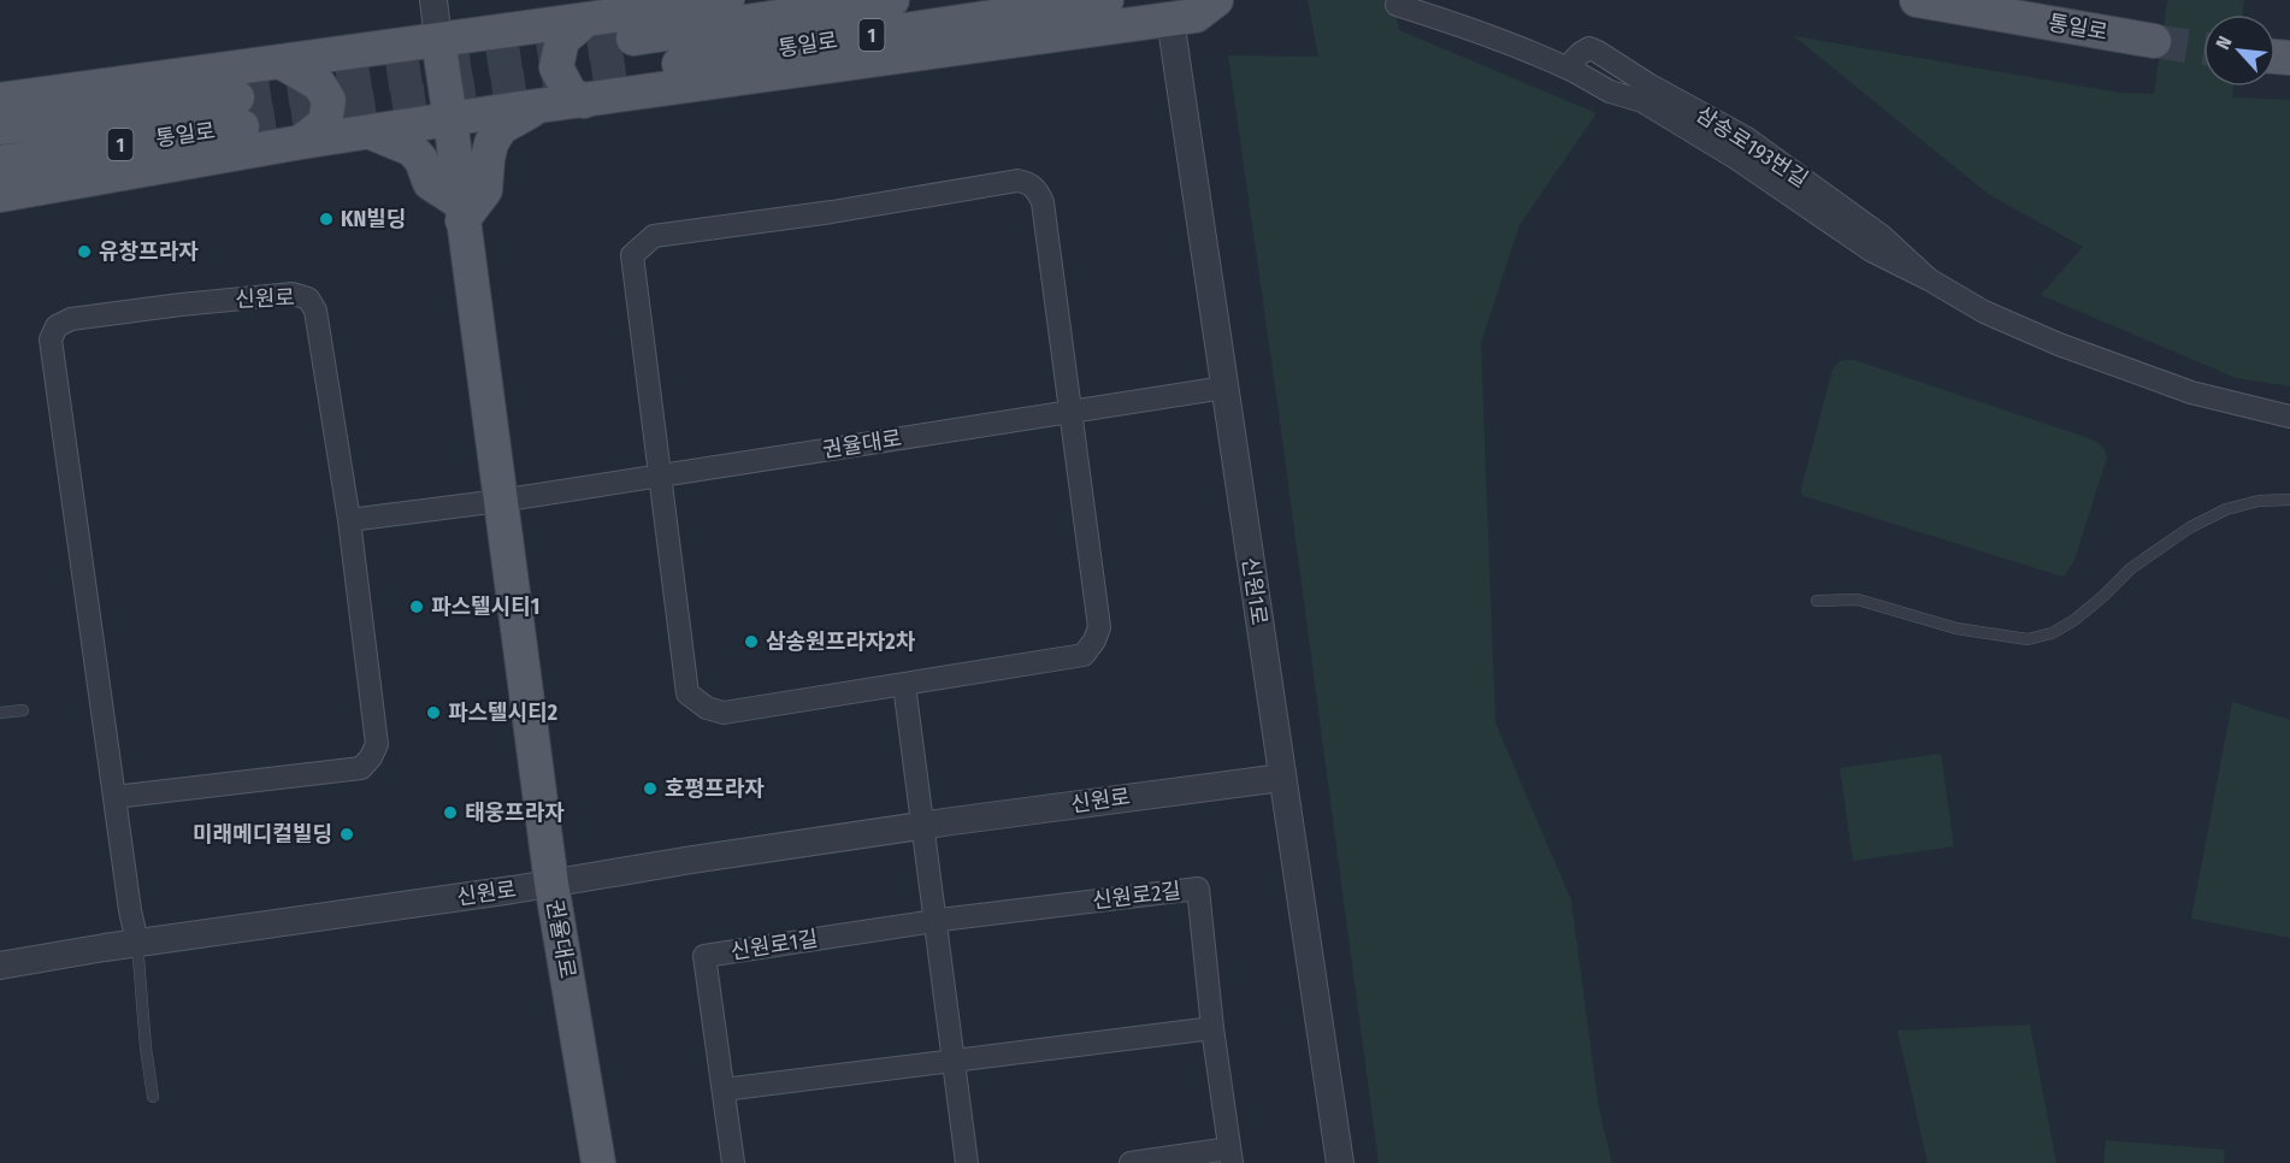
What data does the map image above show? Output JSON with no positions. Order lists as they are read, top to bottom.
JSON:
{
  "streets": {
    "main road": ["통일로", "1", "권율대로"],
    "street": [
      "삼송로193번길",
      "신원로",
      "신원1로",
      "신원로2길",
      "신원로1길"
    ]
  },
  "crossings": [
    ["신원로", "권율대로"],
    ["신원로", "신원1로"],
    ["권율대로", "신원1로"],
    ["신원로2길", "신원로1길"]
  ],
  "places": [
    "KN빌딩",
    "유창프라자",
    "파스텔시티1",
    "삼송원프라자2차",
    "파스텔시티2",
    "호평프라자",
    "태웅프라자",
    "미래메디컬빌딩"
  ],
  "north": "top left"
}
